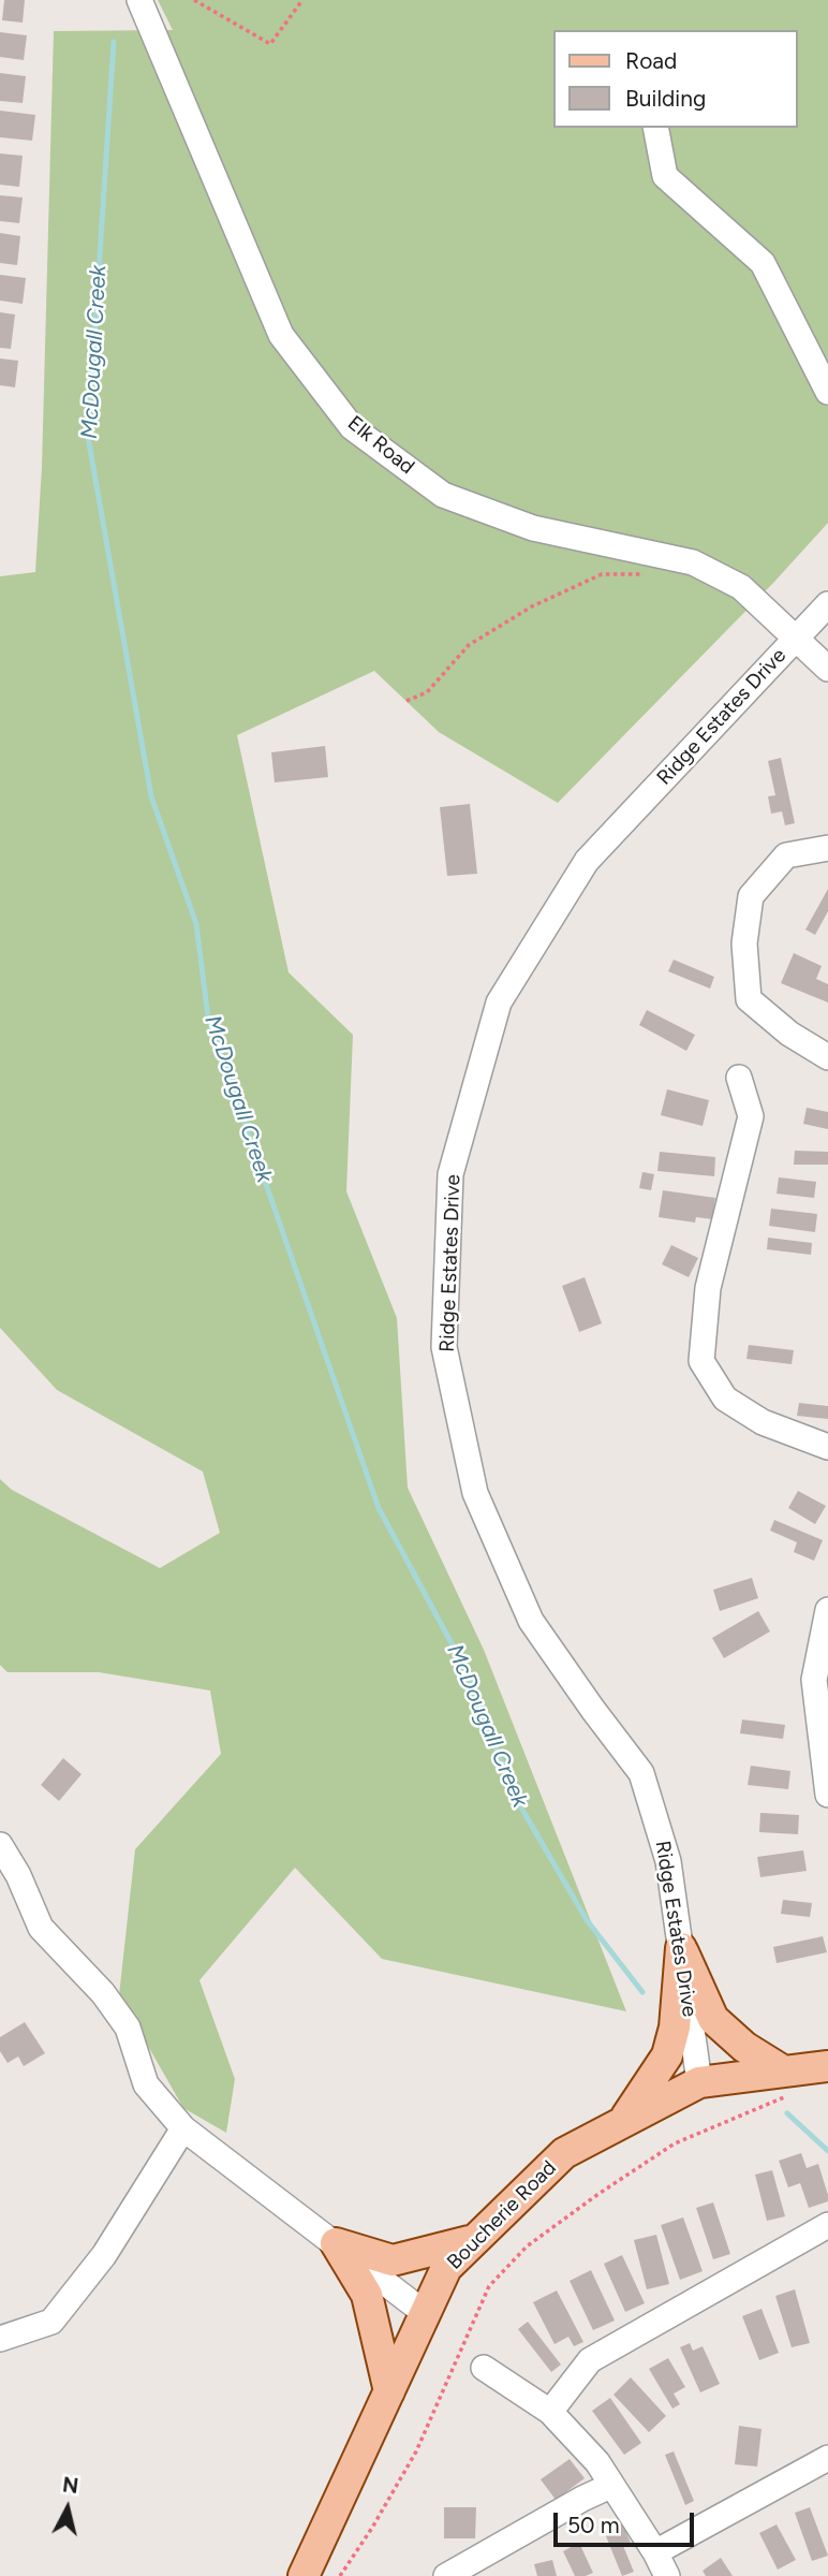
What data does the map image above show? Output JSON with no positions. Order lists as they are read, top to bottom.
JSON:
{
  "streets": {
    "main road": ["Boucherie Road"],
    "street": ["Elk Road", "Ridge Estates Drive"]
  },
  "crossings": [
    ["Elk Road", "Ridge Estates Drive"],
    ["Ridge Estates Drive", "Boucherie Road"]
  ],
  "water": ["McDougall Creek"],
  "legend": ["Road", "Building"],
  "scale_bar": "50 m",
  "north": "top"
}
